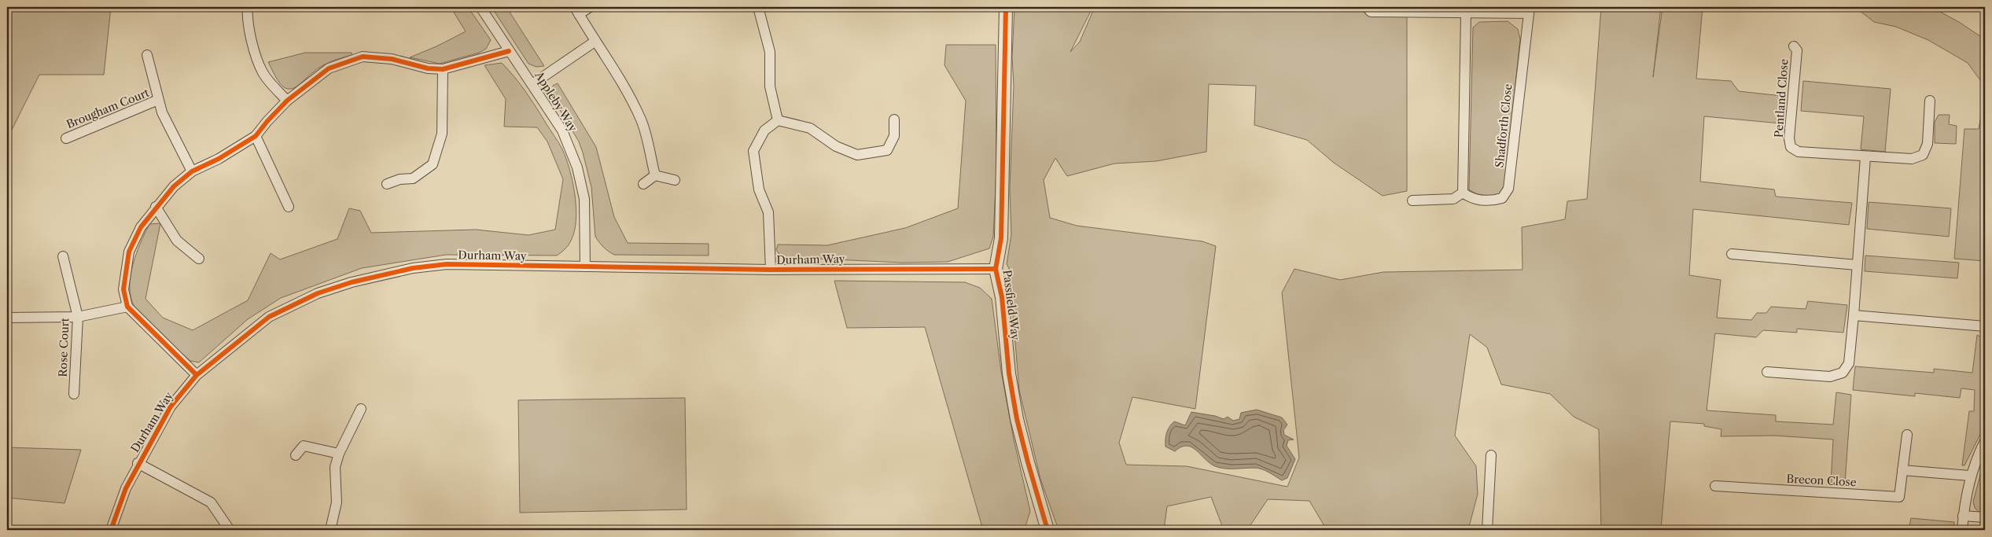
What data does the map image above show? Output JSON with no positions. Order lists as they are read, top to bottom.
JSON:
{
  "streets": {
    "street": [
      "Pentland Close",
      "Appleby Way",
      "Brougham Court",
      "Shadforth Close",
      "Durham Way",
      "Passfield Way",
      "Rose Court",
      "Brecon Close"
    ]
  },
  "crossings": [
    ["Appleby Way", "Durham Way"],
    ["Durham Way", "Passfield Way"]
  ]
}
